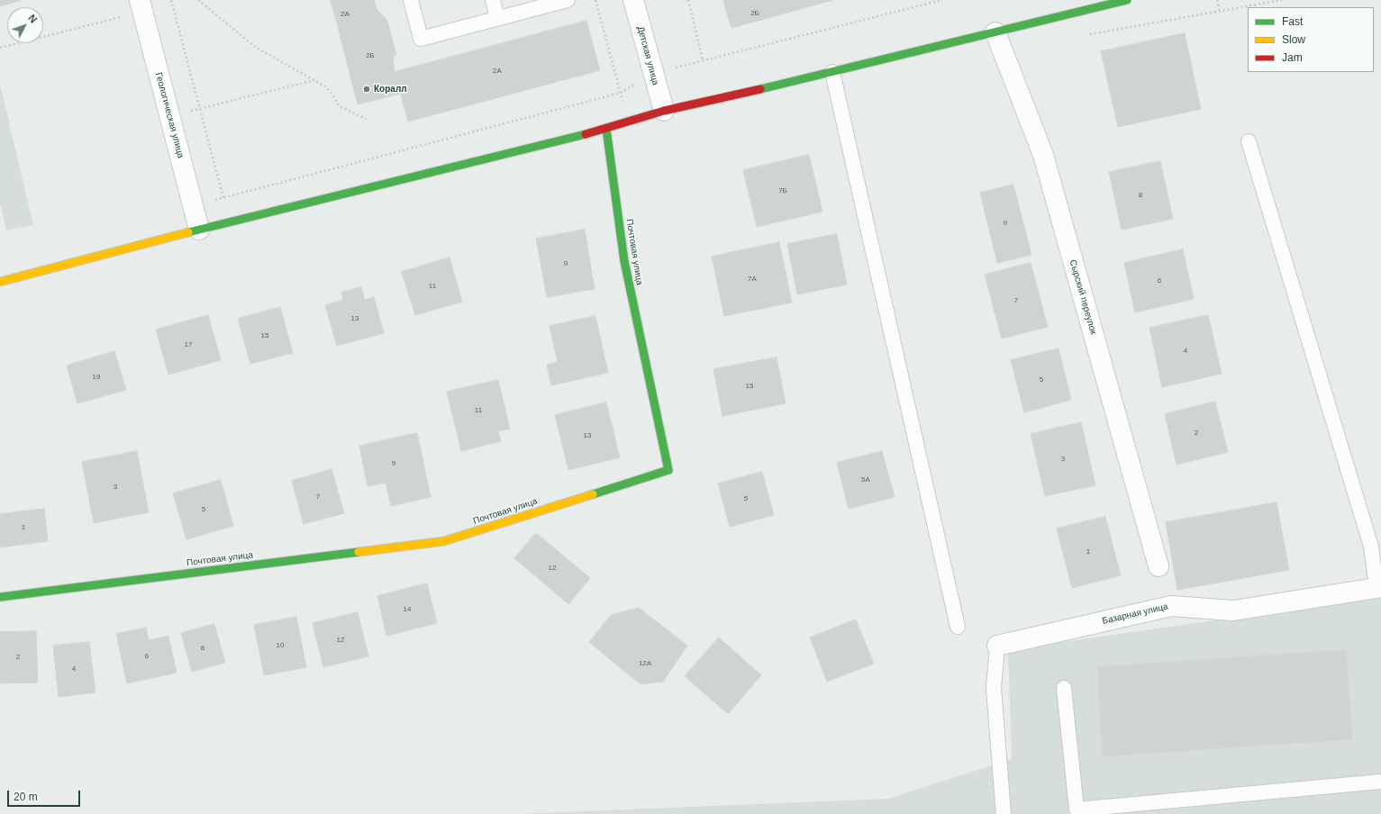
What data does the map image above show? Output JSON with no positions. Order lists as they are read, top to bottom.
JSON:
{
  "streets": {
    "street": [
      "Детская улица",
      "Геологическая улица",
      "Почтовая улица",
      "Сырский переулок",
      "Базарная улица"
    ]
  },
  "places": ["Коралл"],
  "house_numbers": [
    "2Б",
    "2А",
    "2Б",
    "2А",
    "7Б",
    "8",
    "9",
    "9",
    "7А",
    "6",
    "11",
    "7",
    "13",
    "15",
    "17",
    "4",
    "19",
    "5",
    "15",
    "11",
    "2",
    "13",
    "3",
    "9",
    "5А",
    "3",
    "7",
    "5",
    "5",
    "1",
    "1",
    "12",
    "14",
    "12",
    "10",
    "8",
    "6",
    "2",
    "12А",
    "4"
  ],
  "legend": ["Fast", "Slow", "Jam"],
  "scale_bar": "20 m",
  "north": "top right"
}
